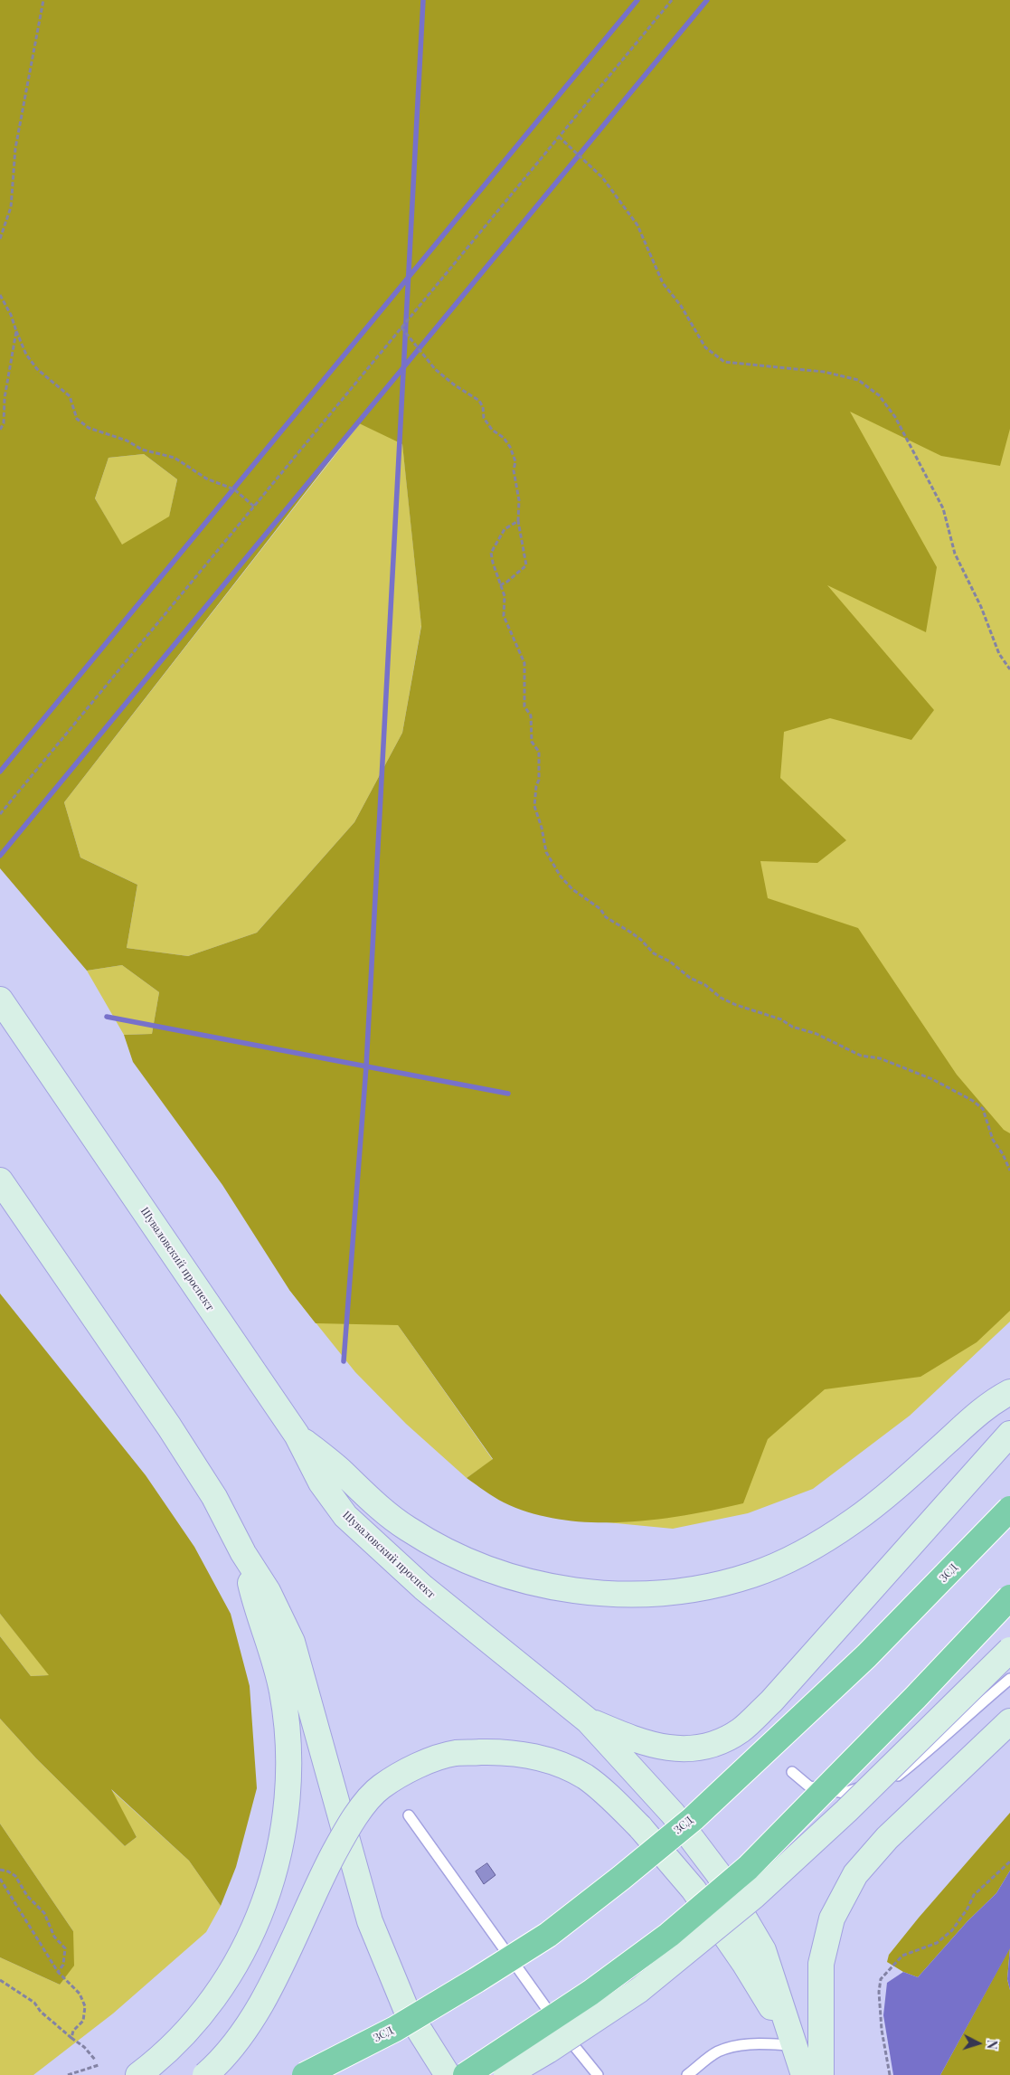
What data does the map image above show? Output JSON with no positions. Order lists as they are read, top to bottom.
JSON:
{
  "streets": {
    "highway": ["ЗСД"],
    "main road": ["Шуваловский проспект"]
  },
  "north": "right"
}
